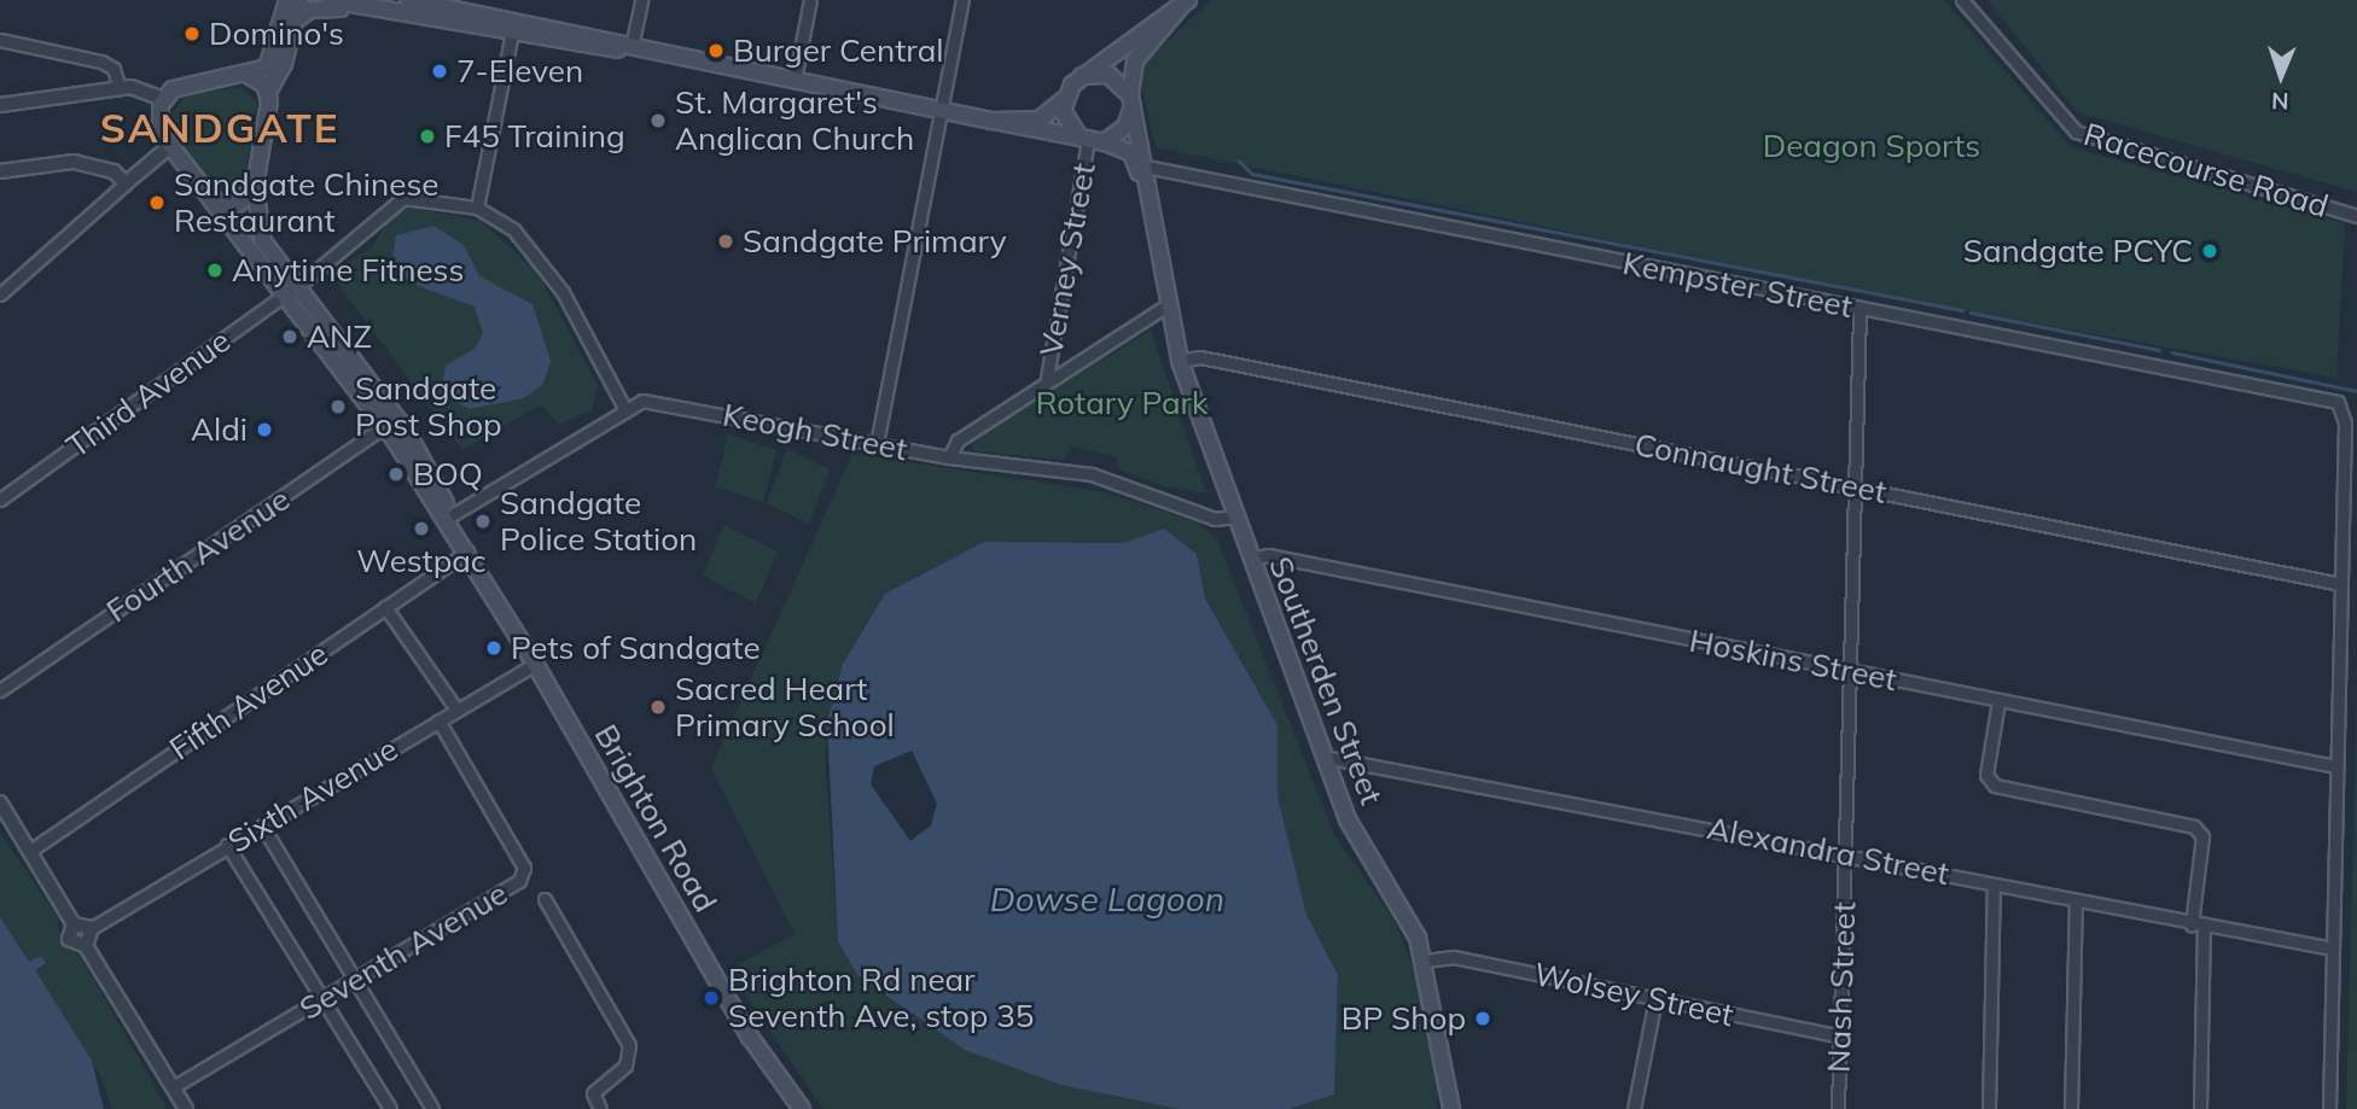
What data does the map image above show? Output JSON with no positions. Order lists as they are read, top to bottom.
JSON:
{
  "streets": {
    "main road": ["Southerden Street", "Brighton Road"],
    "street": [
      "Racecourse Road",
      "Verney Street",
      "Kempster Street",
      "Third Avenue",
      "Keogh Street",
      "Connaught Street",
      "Fourth Avenue",
      "Hoskins Street",
      "Fifth Avenue",
      "Sixth Avenue",
      "Alexandra Street",
      "Seventh Avenue",
      "Nash Street",
      "Wolsey Street"
    ]
  },
  "crossings": [
    ["Verney Street", "Keogh Street"],
    ["Verney Street", "Southerden Street"],
    ["Kempster Street", "Connaught Street"],
    ["Kempster Street", "Southerden Street"],
    ["Kempster Street", "Nash Street"],
    ["Third Avenue", "Brighton Road"],
    ["Keogh Street", "Southerden Street"],
    ["Keogh Street", "Brighton Road"],
    ["Connaught Street", "Southerden Street"],
    ["Connaught Street", "Nash Street"],
    ["Fourth Avenue", "Brighton Road"],
    ["Hoskins Street", "Southerden Street"],
    ["Hoskins Street", "Nash Street"],
    ["Southerden Street", "Alexandra Street"],
    ["Southerden Street", "Wolsey Street"],
    ["Fifth Avenue", "Brighton Road"],
    ["Sixth Avenue", "Brighton Road"],
    ["Sixth Avenue", "Seventh Avenue"],
    ["Alexandra Street", "Nash Street"],
    ["Nash Street", "Wolsey Street"]
  ],
  "districts": ["SANDGATE"],
  "water": ["Dowse Lagoon"],
  "parks": ["Deagon Sports", "Rotary Park"],
  "places": [
    "Domino's",
    "Burger Central",
    "7-Eleven",
    "St. Margaret's Anglican Church",
    "F45 Training",
    "Sandgate Chinese Restaurant",
    "Sandgate Primary",
    "Sandgate PCYC",
    "Anytime Fitness",
    "ANZ",
    "Sandgate Post Shop",
    "Aldi",
    "BOQ",
    "Sandgate Police Station",
    "Westpac",
    "Pets of Sandgate",
    "Sacred Heart Primary School",
    "Brighton Rd near Seventh Ave, stop 35",
    "BP Shop"
  ],
  "north": "bottom"
}
